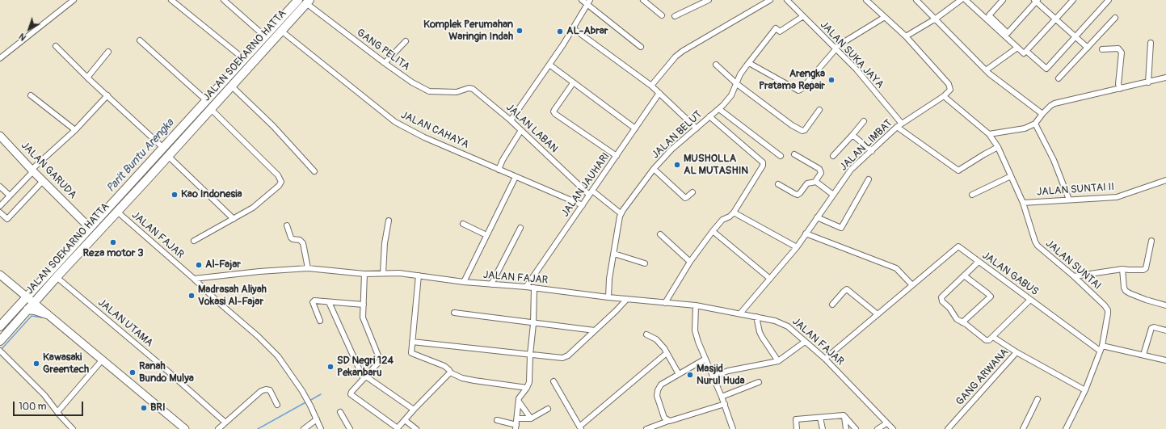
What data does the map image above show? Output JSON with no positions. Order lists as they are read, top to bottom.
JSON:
{
  "streets": {
    "main road": ["JALAN SOEKARNO HATTA", "JALAN GARUDA"],
    "street": [
      "GANG PELITA",
      "JALAN SUKA JAYA",
      "JALAN LABAN",
      "JALAN CAHAYA",
      "JALAN BELUT",
      "JALAN LIMBAT",
      "JALAN JAUHARI",
      "JALAN SUNTAI II",
      "JALAN FAJAR",
      "JALAN SUNTAI",
      "JALAN GABUS",
      "JALAN UTAMA",
      "GANG ARWANA"
    ]
  },
  "crossings": [
    ["GANG PELITA", "JALAN SOEKARNO HATTA"],
    ["GANG PELITA", "JALAN LABAN"],
    ["JALAN SUKA JAYA", "JALAN BELUT"],
    ["JALAN SUKA JAYA", "JALAN LIMBAT"],
    ["JALAN SOEKARNO HATTA", "JALAN CAHAYA"],
    ["JALAN SOEKARNO HATTA", "JALAN GARUDA"],
    ["JALAN SOEKARNO HATTA", "JALAN FAJAR"],
    ["JALAN SOEKARNO HATTA", "JALAN UTAMA"],
    ["JALAN LABAN", "JALAN BELUT"],
    ["JALAN LABAN", "JALAN JAUHARI"],
    ["JALAN CAHAYA", "JALAN JAUHARI"],
    ["JALAN BELUT", "JALAN FAJAR"],
    ["JALAN LIMBAT", "JALAN FAJAR"],
    ["JALAN LIMBAT", "JALAN SUNTAI"],
    ["JALAN JAUHARI", "JALAN FAJAR"],
    ["JALAN SUNTAI II", "JALAN SUNTAI"],
    ["JALAN FAJAR", "JALAN GABUS"],
    ["JALAN SUNTAI", "JALAN GABUS"],
    ["JALAN SUNTAI", "GANG ARWANA"]
  ],
  "water": ["Parit Buntu Arengka"],
  "places": [
    "Komplek Perumahan Waringin Indah",
    "AL-Abrar",
    "Arengka Pratama Repair",
    "MUSHOLLA AL MUTASHIN",
    "Kao Indonesia",
    "Reza motor 3",
    "Al-Fajar",
    "Madrasah Aliyah Vokasi Al-Fajar",
    "Kawasaki Greentech",
    "SD Negri 124 Pekanbaru",
    "Ranah Bundo Mulya",
    "Masjid Nurul Huda",
    "BRI"
  ],
  "scale_bar": "100 m",
  "north": "bottom left"
}
